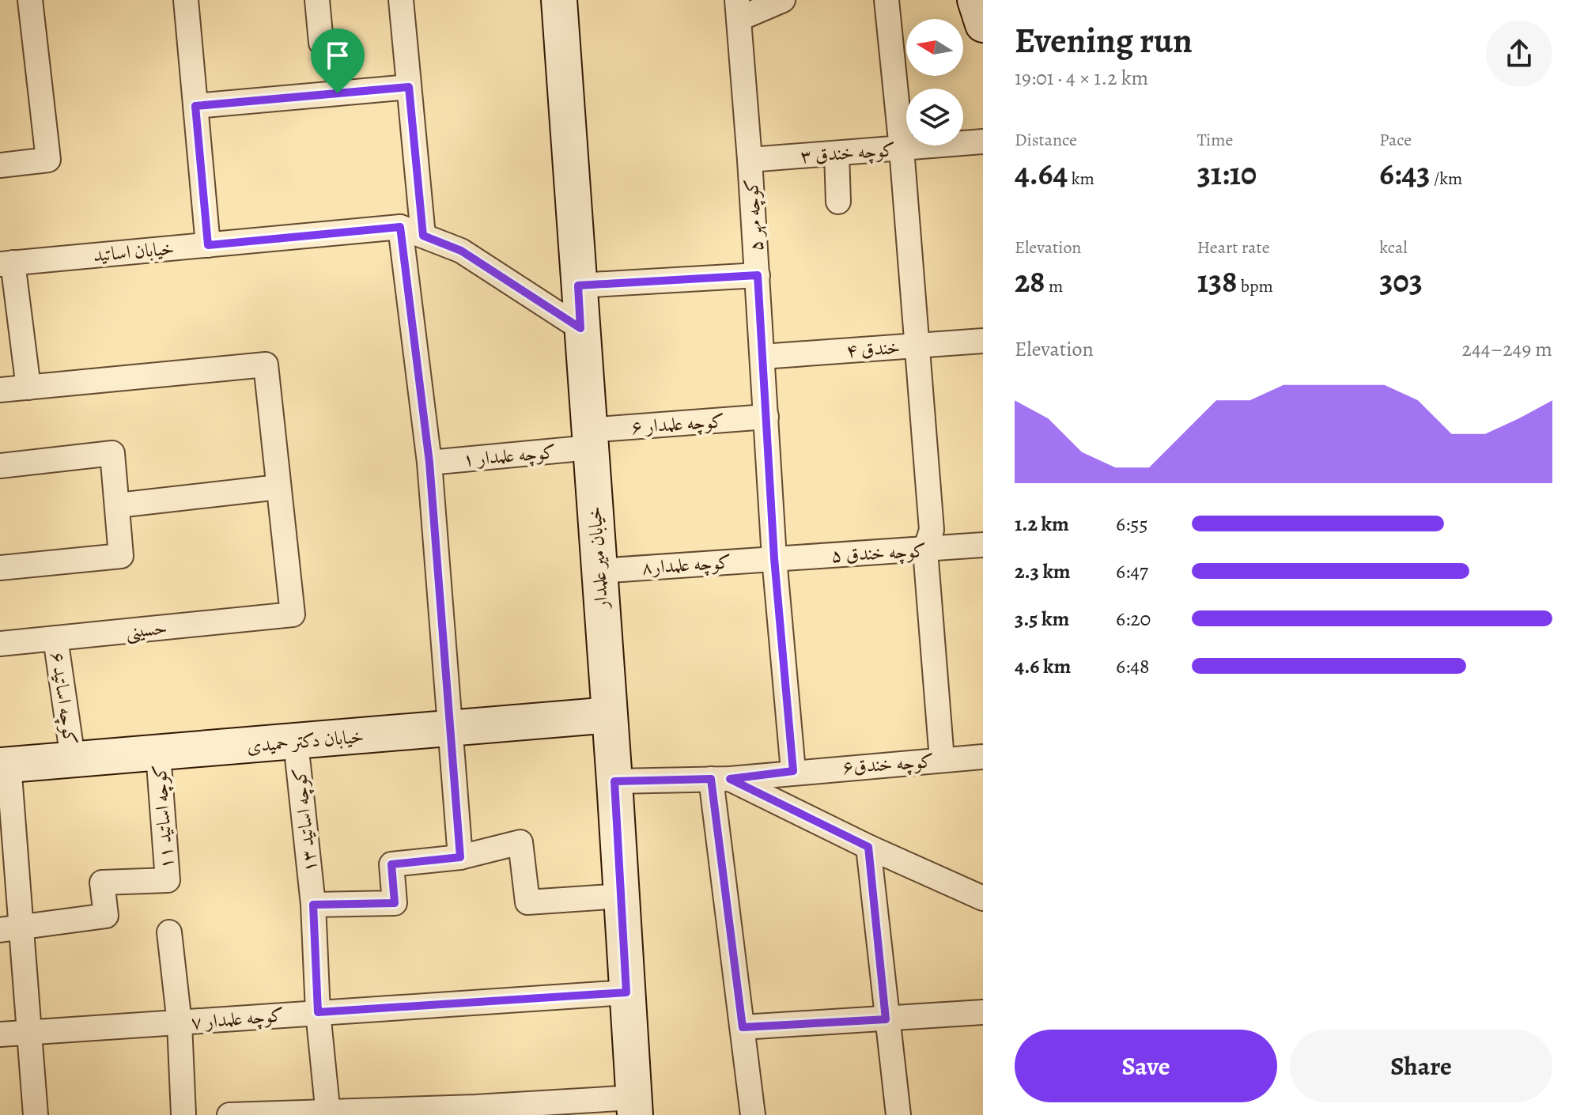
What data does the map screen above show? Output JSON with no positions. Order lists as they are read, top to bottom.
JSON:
{
  "streets": {
    "street": [
      "کوچه خندق ۳",
      "کوچه مهر ۵",
      "خیابان اساتید",
      "خندق ۴",
      "کوچه علمدار ۶",
      "کوچه علمدار ۱",
      "کوچه خندق ۵",
      "خیابان میر علمدار",
      "کوچه علمدار۸",
      "حسینی",
      "کوچه اساتید ۶",
      "خیابان دکتر حمیدی",
      "کوچه خندق۶",
      "کوچه اساتید ۱۱",
      "کوچه اساتید ۱۳",
      "کوچه علمدار ۷"
    ]
  },
  "crossings": [
    ["کوچه خندق ۳", "کوچه مهر ۵"],
    ["کوچه مهر ۵", "خندق ۴"],
    ["کوچه مهر ۵", "کوچه علمدار ۶"],
    ["کوچه مهر ۵", "کوچه خندق ۵"],
    ["کوچه مهر ۵", "کوچه علمدار۸"],
    ["کوچه مهر ۵", "کوچه خندق۶"],
    ["خیابان اساتید", "خیابان میر علمدار"],
    ["کوچه علمدار ۶", "کوچه علمدار ۱"],
    ["کوچه علمدار ۶", "خیابان میر علمدار"],
    ["کوچه علمدار ۱", "خیابان میر علمدار"],
    ["کوچه خندق ۵", "کوچه علمدار۸"],
    ["خیابان میر علمدار", "کوچه علمدار۸"],
    ["خیابان میر علمدار", "خیابان دکتر حمیدی"],
    ["خیابان میر علمدار", "کوچه خندق۶"],
    ["خیابان میر علمدار", "کوچه علمدار ۷"],
    ["حسینی", "کوچه اساتید ۶"],
    ["کوچه اساتید ۶", "خیابان دکتر حمیدی"],
    ["خیابان دکتر حمیدی", "کوچه اساتید ۱۱"],
    ["خیابان دکتر حمیدی", "کوچه اساتید ۱۳"],
    ["کوچه اساتید ۱۳", "کوچه علمدار ۷"]
  ],
  "north": "left",
  "page": {
    "heading": ["Evening run", "19:01 · 4 × 1.2 km"],
    "stats": [
      ["Distance", "4.64 km"],
      ["Time", "31:10"],
      ["Pace", "6:43 /km"],
      ["Elevation", "28 m"],
      ["Heart rate", "138 bpm"],
      ["kcal", "303"]
    ],
    "chart": ["Elevation", "244–249 m"],
    "list": [
      {
        "name": "1.2 km",
        "note": "6:55"
      },
      {
        "name": "2.3 km",
        "note": "6:47"
      },
      {
        "name": "3.5 km",
        "note": "6:20"
      },
      {
        "name": "4.6 km",
        "note": "6:48"
      }
    ],
    "buttons": ["Save", "Share"]
  }
}
